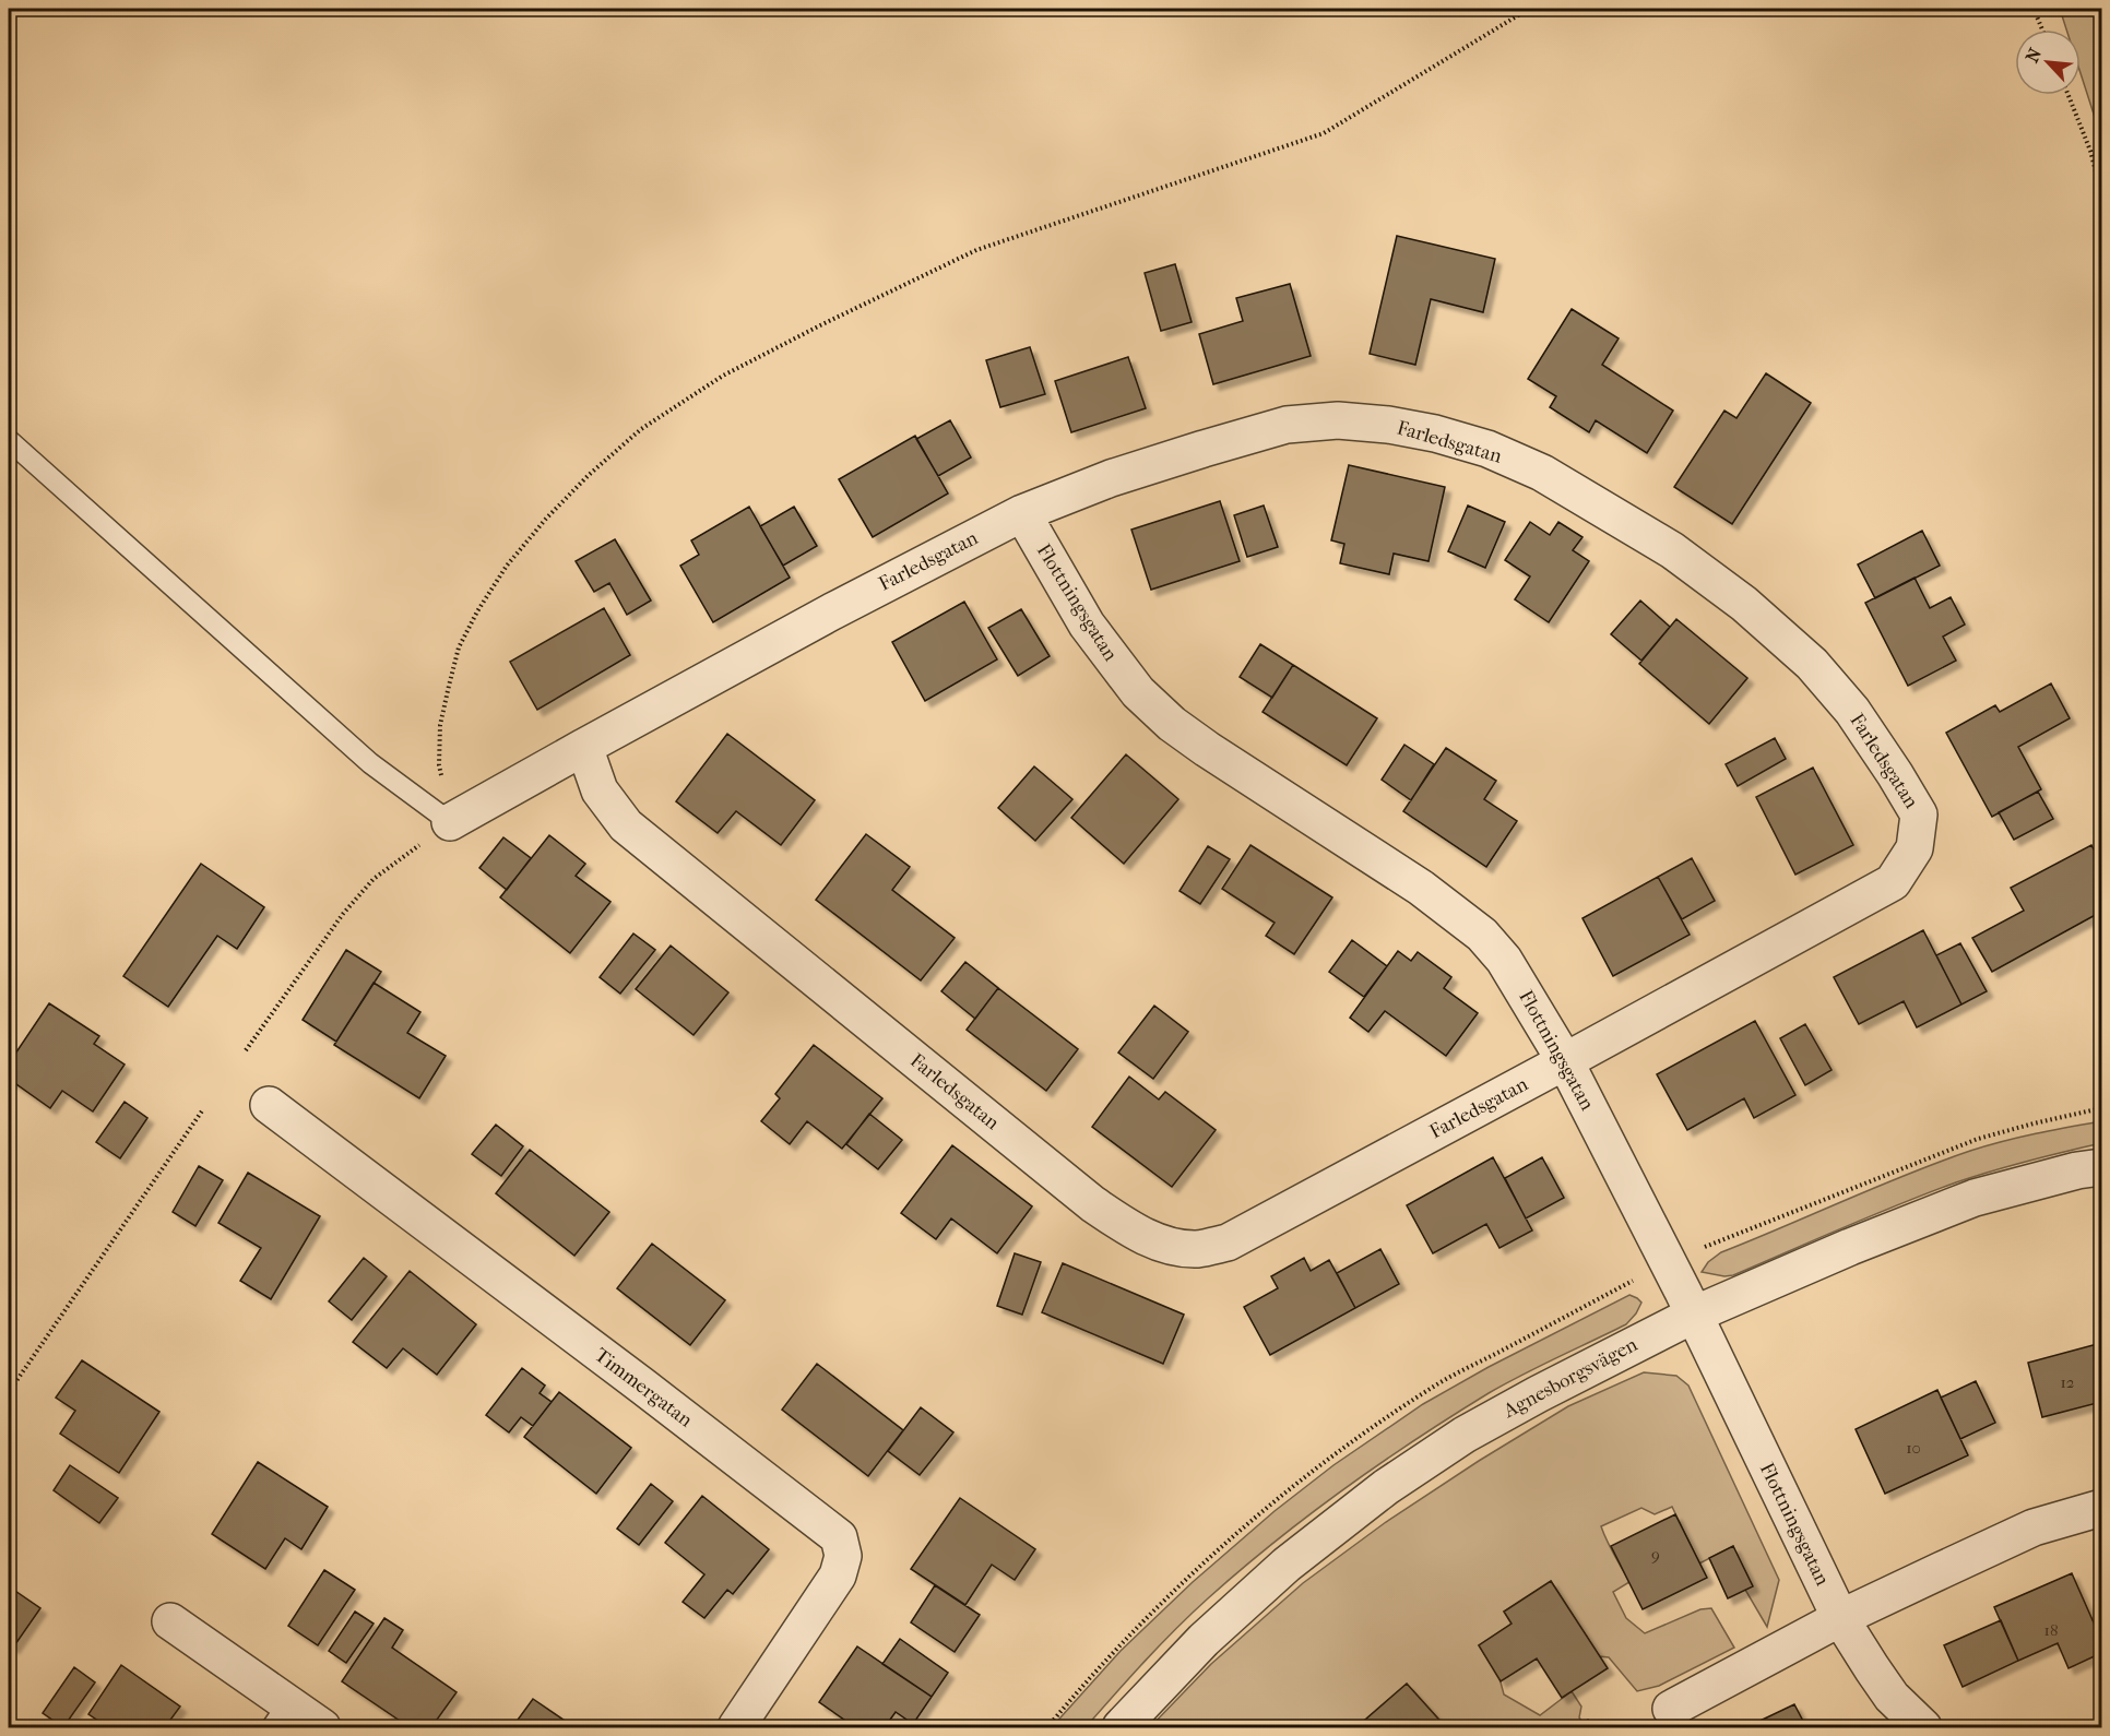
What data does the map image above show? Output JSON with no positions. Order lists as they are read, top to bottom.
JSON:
{
  "streets": {
    "street": [
      "Farledsgatan",
      "Flottningsgatan",
      "Agnesborgsvägen",
      "Timmergatan"
    ]
  },
  "crossings": [
    ["Farledsgatan", "Flottningsgatan"],
    ["Flottningsgatan", "Agnesborgsvägen"]
  ],
  "house_numbers": [
    "12",
    "10",
    "9",
    "18"
  ],
  "north": "top left"
}
